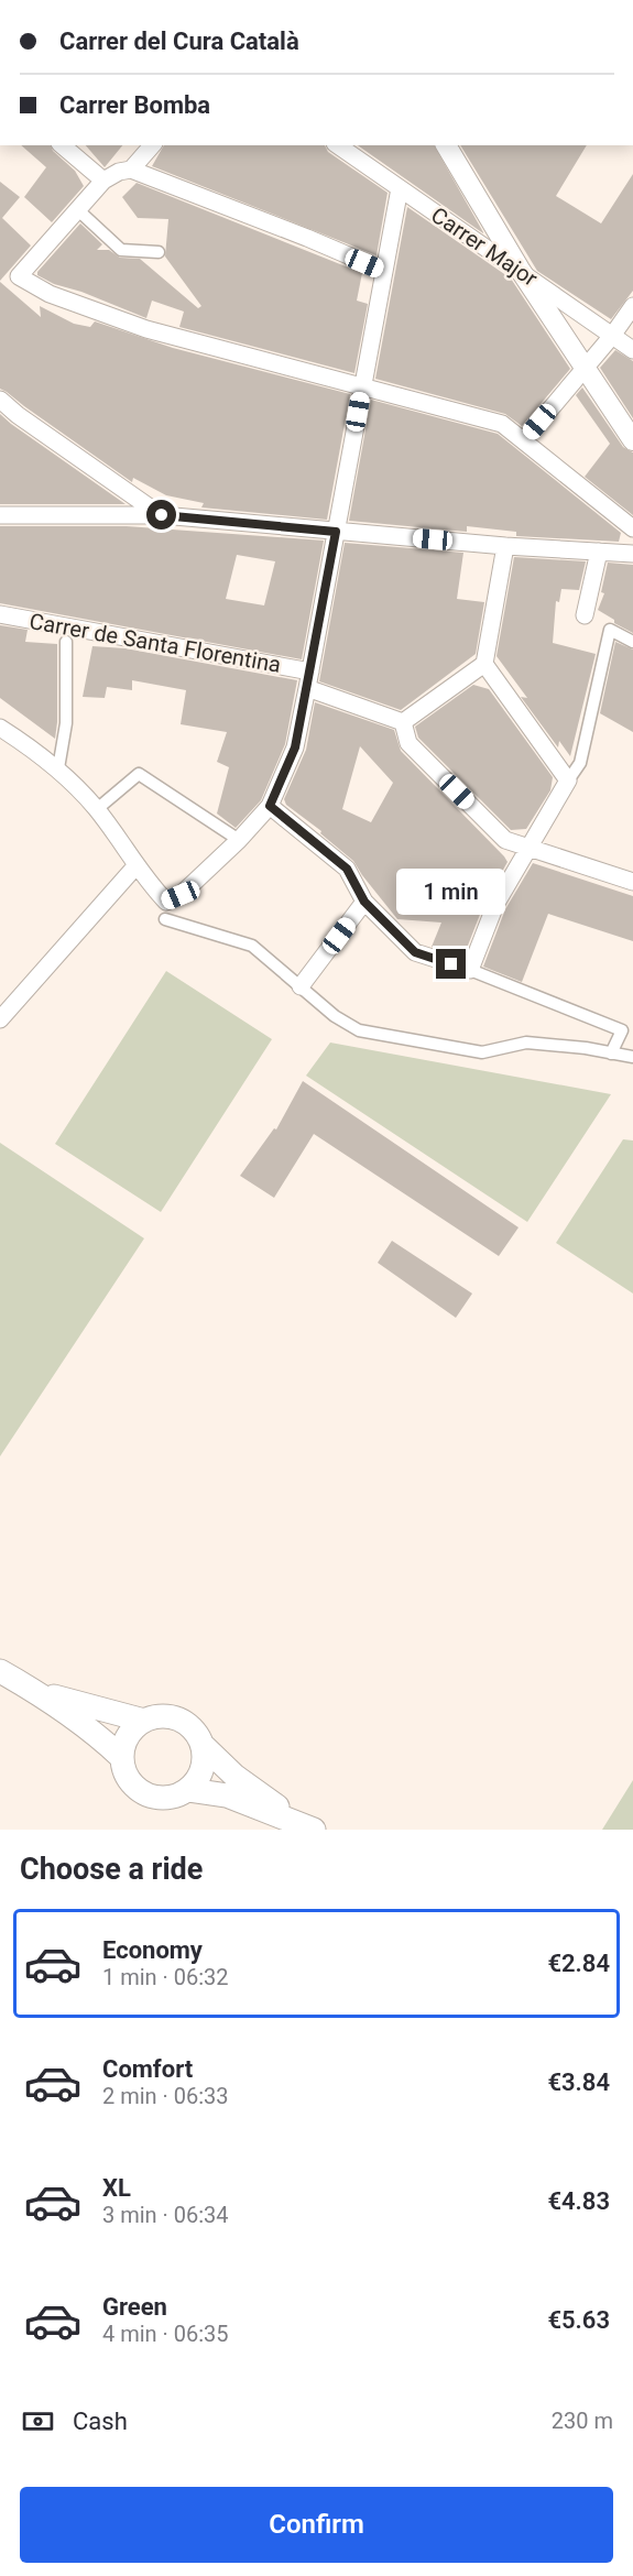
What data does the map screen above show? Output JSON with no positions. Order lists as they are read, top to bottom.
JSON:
{
  "streets": {
    "street": ["Carrer Major", "Carrer de Santa Florentina"]
  },
  "page": {
    "banner": ["Carrer del Cura Català", "Carrer Bomba"],
    "bubble": "1 min",
    "heading": "Choose a ride",
    "list": [
      {
        "name": "Economy",
        "note": "1 min · 06:32",
        "value": "€2.84"
      },
      {
        "name": "Comfort",
        "note": "2 min · 06:33",
        "value": "€3.84"
      },
      {
        "name": "XL",
        "note": "3 min · 06:34",
        "value": "€4.83"
      },
      {
        "name": "Green",
        "note": "4 min · 06:35",
        "value": "€5.63"
      }
    ],
    "pay": ["Cash", "230 m"],
    "buttons": "Confirm"
  }
}
